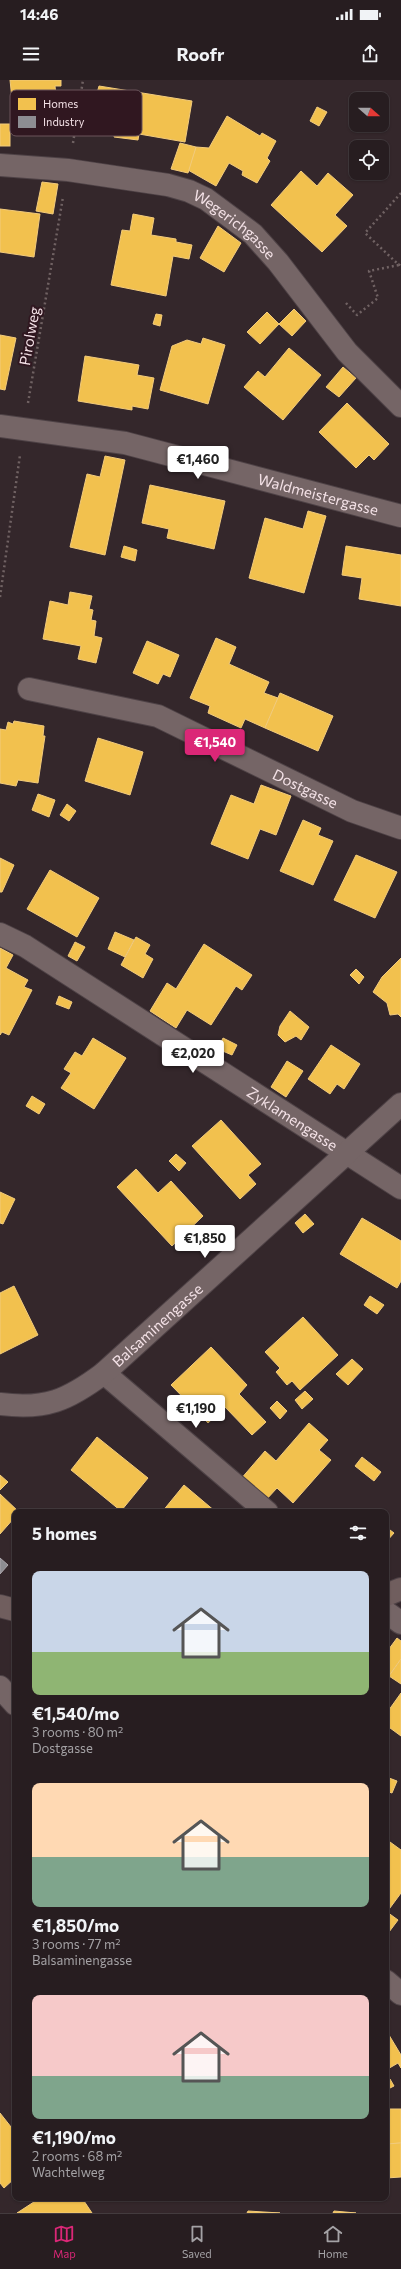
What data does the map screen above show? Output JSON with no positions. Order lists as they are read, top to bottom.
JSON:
{
  "streets": {
    "street": [
      "Wegerichgasse",
      "Waldmeistergasse",
      "Dostgasse",
      "Zyklamengasse",
      "Balsaminengasse"
    ],
    "path": ["Pirolweg"]
  },
  "crossings": [
    ["Wegerichgasse", "Pirolweg"],
    ["Pirolweg", "Waldmeistergasse"],
    ["Zyklamengasse", "Balsaminengasse"]
  ],
  "legend": ["Homes", "Industry"],
  "north": "right",
  "page": {
    "status": "14:46",
    "header": "Roofr",
    "price": [
      "€1,460",
      "€1,540",
      "€2,020",
      "€1,850",
      "€1,190"
    ],
    "heading": "5 homes",
    "list": [
      {
        "name": "€1,540/mo",
        "note": "3 rooms · 80 m² · Dostgasse"
      },
      {
        "name": "€1,850/mo",
        "note": "3 rooms · 77 m² · Balsaminengasse"
      },
      {
        "name": "€1,190/mo",
        "note": "2 rooms · 68 m² · Wachtelweg"
      }
    ],
    "tabs": ["Map", "Saved", "Home"]
  }
}
